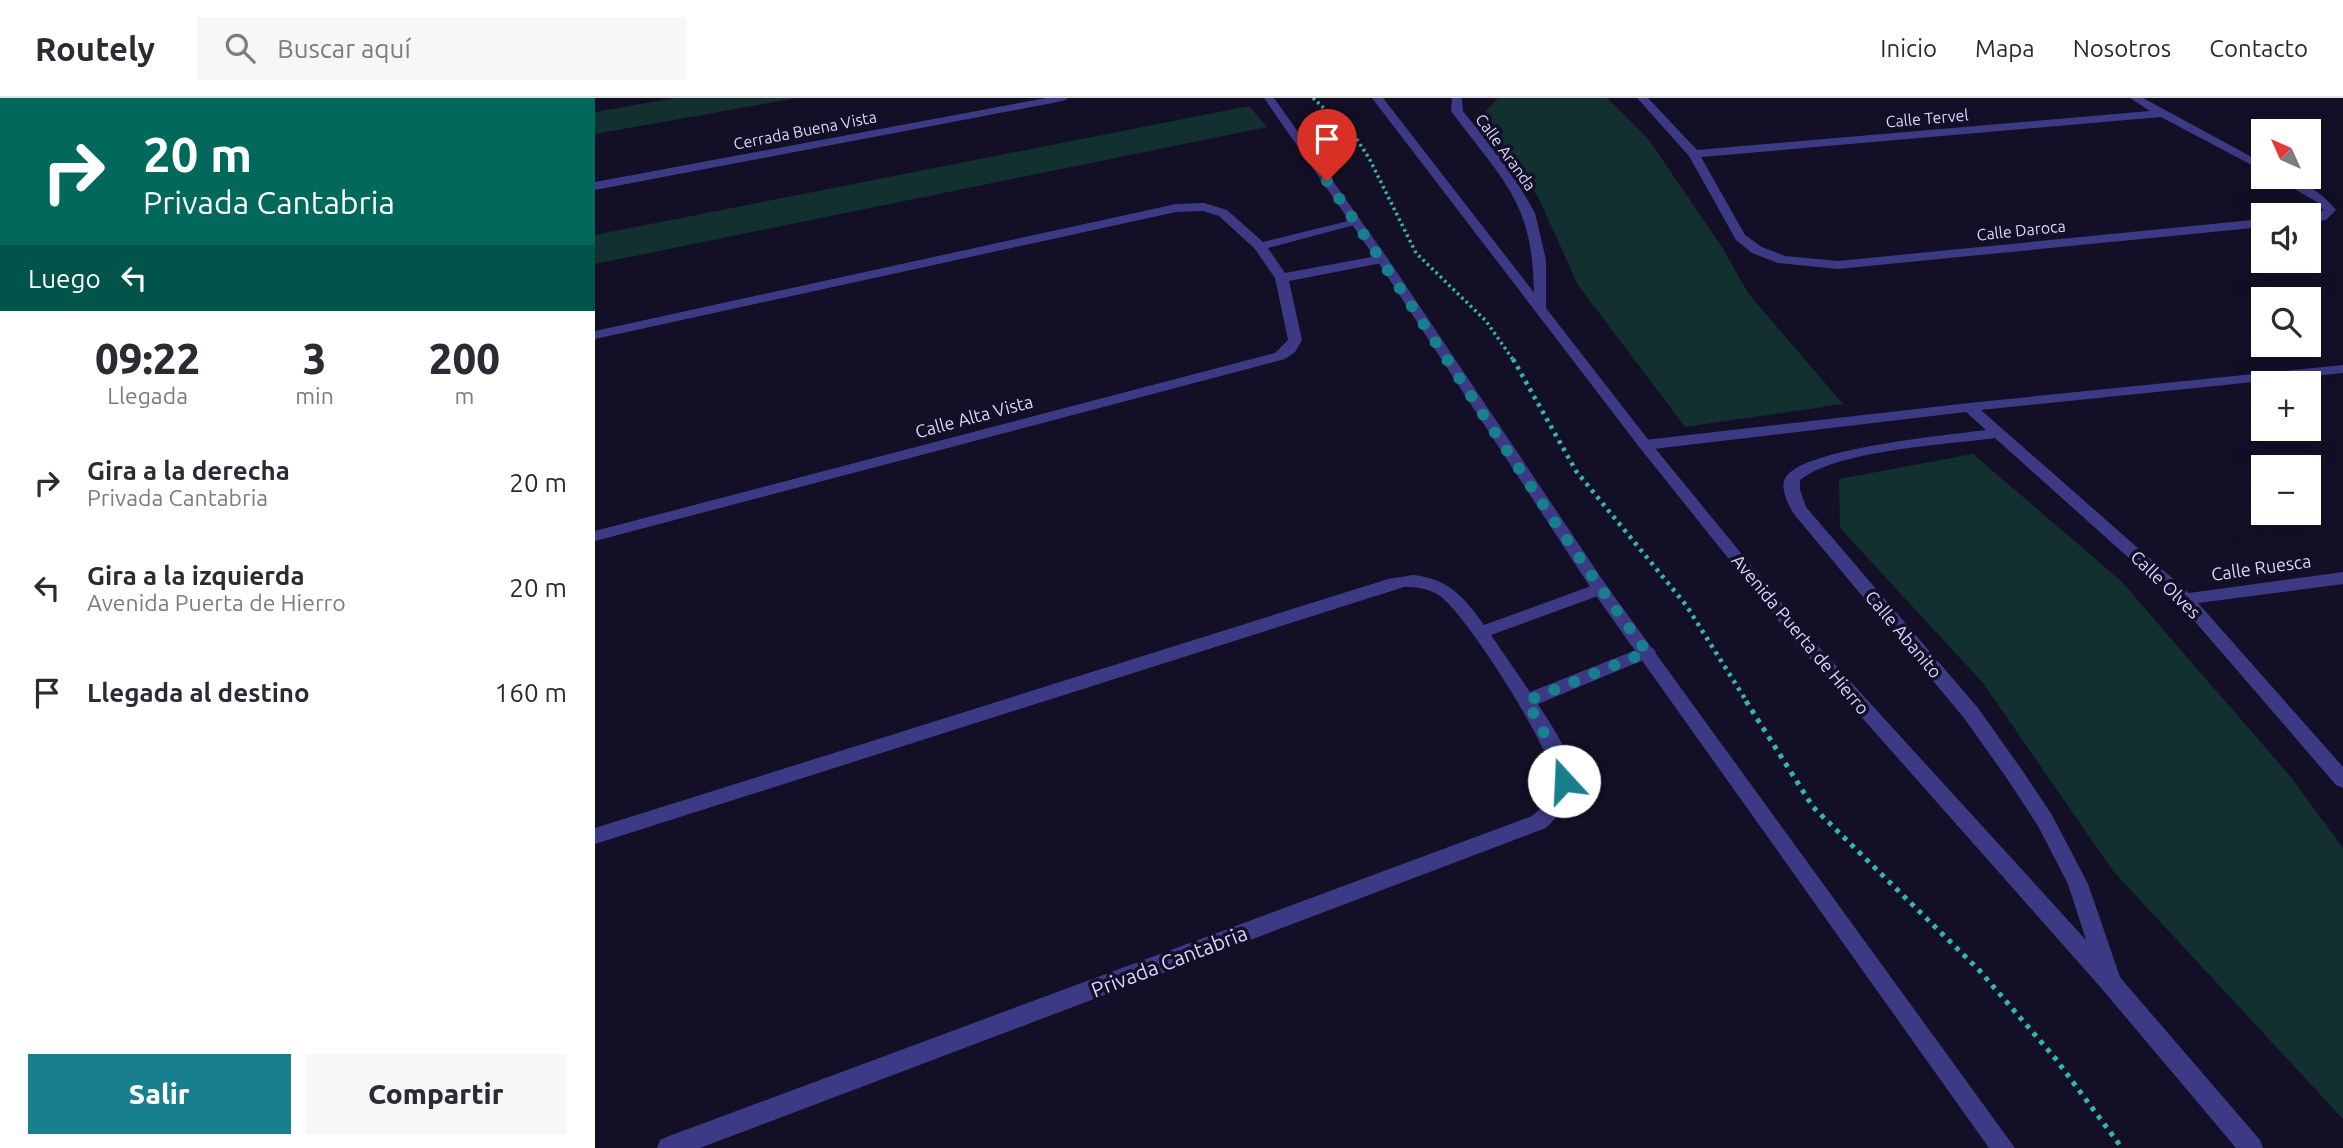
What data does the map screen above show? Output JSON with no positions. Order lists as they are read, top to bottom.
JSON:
{
  "streets": {
    "street": [
      "Calle Tervel",
      "Cerrada Buena Vista",
      "Calle Aranda",
      "Calle Daroca",
      "Calle Alta Vista",
      "Calle Ruesca",
      "Calle Olves",
      "Avenida Puerta de Hierro",
      "Calle Abanito",
      "Privada Cantabria"
    ]
  },
  "crossings": [
    ["Calle Tervel", "Calle Daroca"],
    ["Calle Aranda", "Avenida Puerta de Hierro"],
    ["Calle Ruesca", "Calle Olves"],
    ["Calle Olves", "Calle Abanito"],
    ["Avenida Puerta de Hierro", "Calle Abanito"]
  ],
  "north": "top left",
  "page": {
    "header": "Routely",
    "search": "Buscar aquí",
    "nav": [
      "Inicio",
      "Mapa",
      "Nosotros",
      "Contacto"
    ],
    "turn": ["20 m", "Privada Cantabria"],
    "map_buttons": ["+", "−"],
    "then": "Luego",
    "eta": [
      "09:22",
      "Llegada",
      "3",
      "min",
      "200",
      "m"
    ],
    "list": [
      {
        "name": "Gira a la derecha",
        "note": "Privada Cantabria",
        "value": "20 m"
      },
      {
        "name": "Gira a la izquierda",
        "note": "Avenida Puerta de Hierro",
        "value": "20 m"
      },
      {
        "name": "Llegada al destino",
        "value": "160 m"
      }
    ],
    "buttons": ["Salir", "Compartir"]
  }
}
